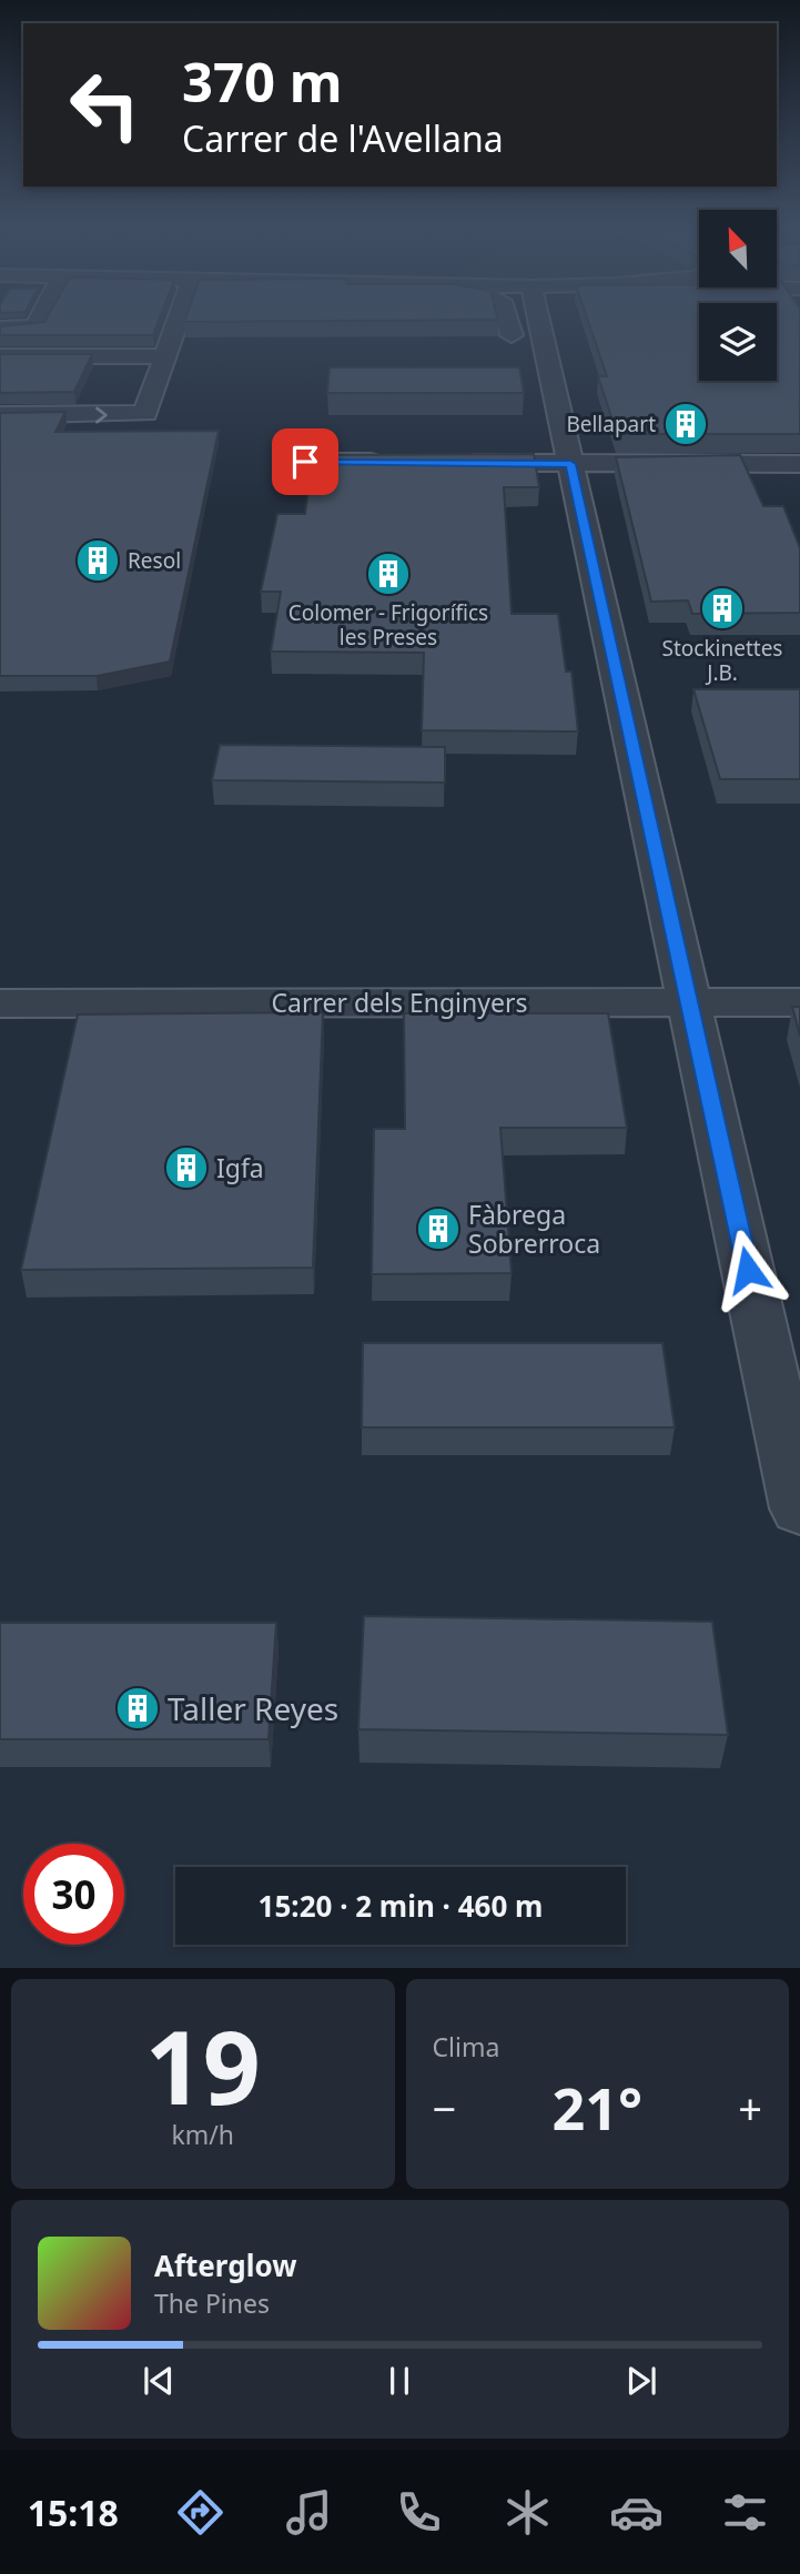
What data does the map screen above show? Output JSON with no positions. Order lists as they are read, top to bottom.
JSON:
{
  "streets": {
    "street": ["Carrer dels Enginyers"]
  },
  "places": {
    "building": [
      "Bellapart",
      "Resol",
      "Colomer - Frigorífics les Preses",
      "Stockinettes J.B.",
      "Igfa",
      "Fàbrega Sobrerroca",
      "Taller Reyes"
    ]
  },
  "north": "top left",
  "page": {
    "turn": ["370 m", "Carrer de l'Avellana"],
    "limit": "30",
    "trip": "15:20 · 2 min · 460 m",
    "tile": [
      ["19", "km/h"],
      "Clima"
    ],
    "heat": ["−", "21°", "+"],
    "song": ["Afterglow", "The Pines"],
    "tabs": "15:18"
  }
}
